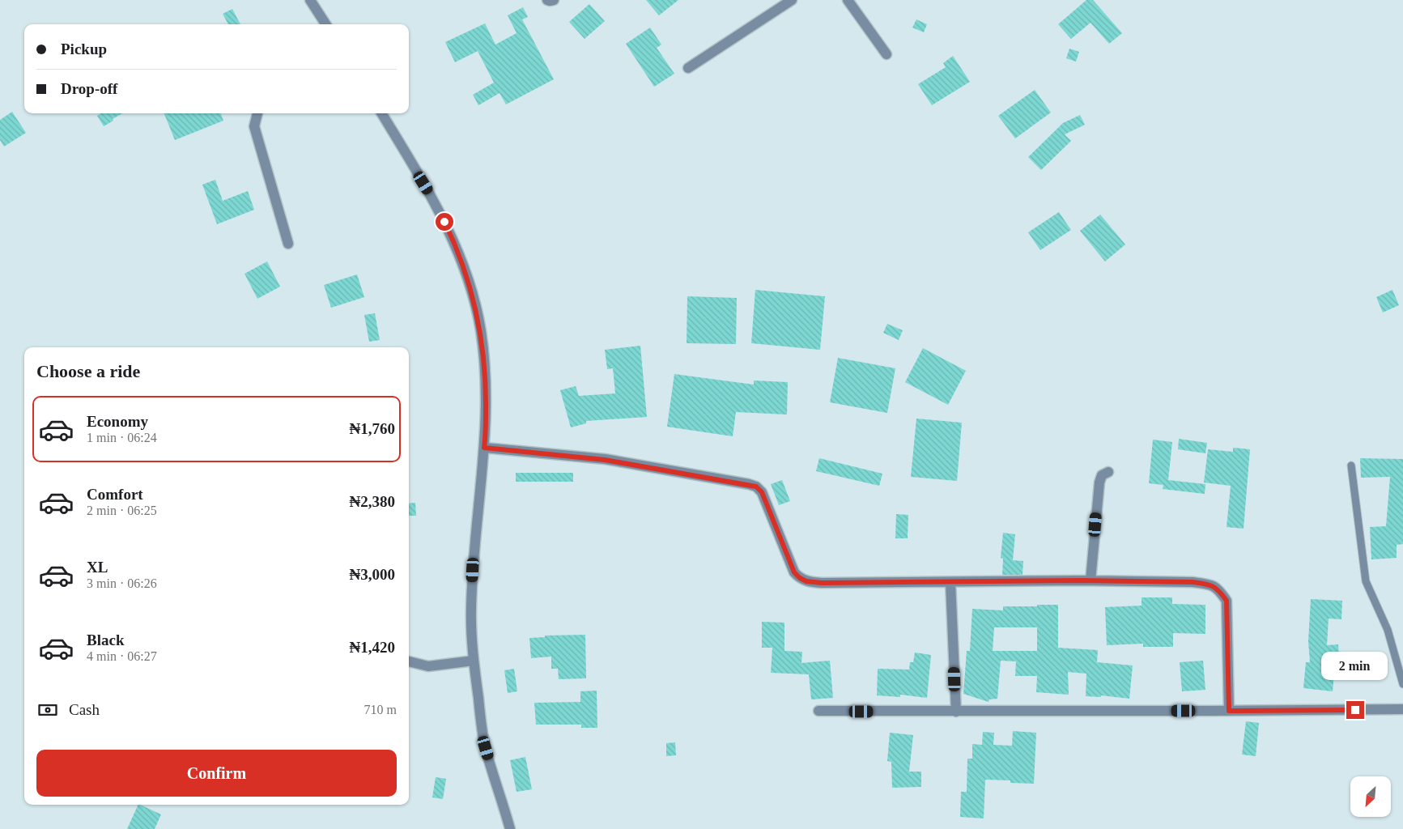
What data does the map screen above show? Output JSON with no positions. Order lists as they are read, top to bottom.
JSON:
{
  "north": "bottom left",
  "page": {
    "banner": ["Pickup", "Drop-off"],
    "heading": "Choose a ride",
    "list": [
      {
        "name": "Economy",
        "note": "1 min · 06:24",
        "value": "₦1,760"
      },
      {
        "name": "Comfort",
        "note": "2 min · 06:25",
        "value": "₦2,380"
      },
      {
        "name": "XL",
        "note": "3 min · 06:26",
        "value": "₦3,000"
      },
      {
        "name": "Black",
        "note": "4 min · 06:27",
        "value": "₦1,420"
      }
    ],
    "bubble": "2 min",
    "pay": ["Cash", "710 m"],
    "buttons": "Confirm"
  }
}
